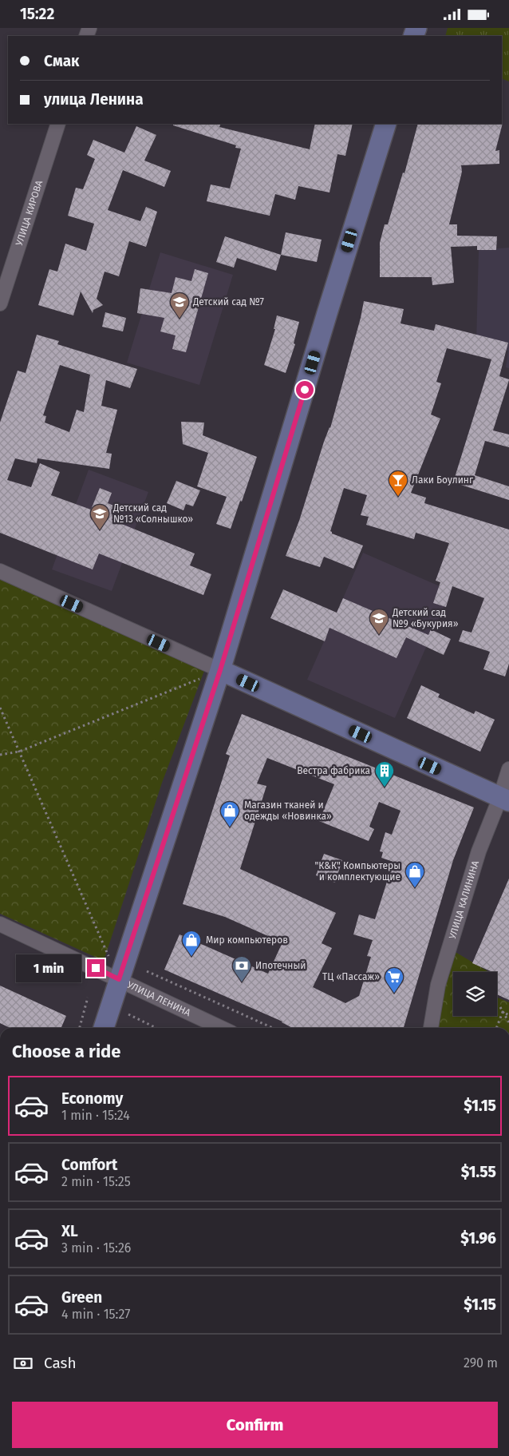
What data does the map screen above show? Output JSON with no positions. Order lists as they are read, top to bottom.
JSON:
{
  "streets": {
    "street": ["УЛИЦА КИРОВА", "УЛИЦА КАЛИНИНА", "УЛИЦА ЛЕНИНА"]
  },
  "places": {
    "school or university": ["Детский сад №7", "Детский сад №13 «Солнышко»", "Детский сад №9 «Букурия»"],
    "bar": ["Лаки Боулинг"],
    "building": ["Вестра фабрика"],
    "shop": ["Магазин тканей и одежды «Новинка»", "\"К&К\" Компьютеры и комплектующие", "Мир компьютеров"],
    "bank": ["Ипотечный"],
    "supermarket": ["ТЦ «Пассаж»"]
  },
  "page": {
    "status": "15:22",
    "banner": ["Смак", "улица Ленина"],
    "bubble": "1 min",
    "heading": "Choose a ride",
    "list": [
      {
        "name": "Economy",
        "note": "1 min · 15:24",
        "value": "$1.15"
      },
      {
        "name": "Comfort",
        "note": "2 min · 15:25",
        "value": "$1.55"
      },
      {
        "name": "XL",
        "note": "3 min · 15:26",
        "value": "$1.96"
      },
      {
        "name": "Green",
        "note": "4 min · 15:27",
        "value": "$1.15"
      }
    ],
    "pay": ["Cash", "290 m"],
    "buttons": "Confirm"
  }
}
